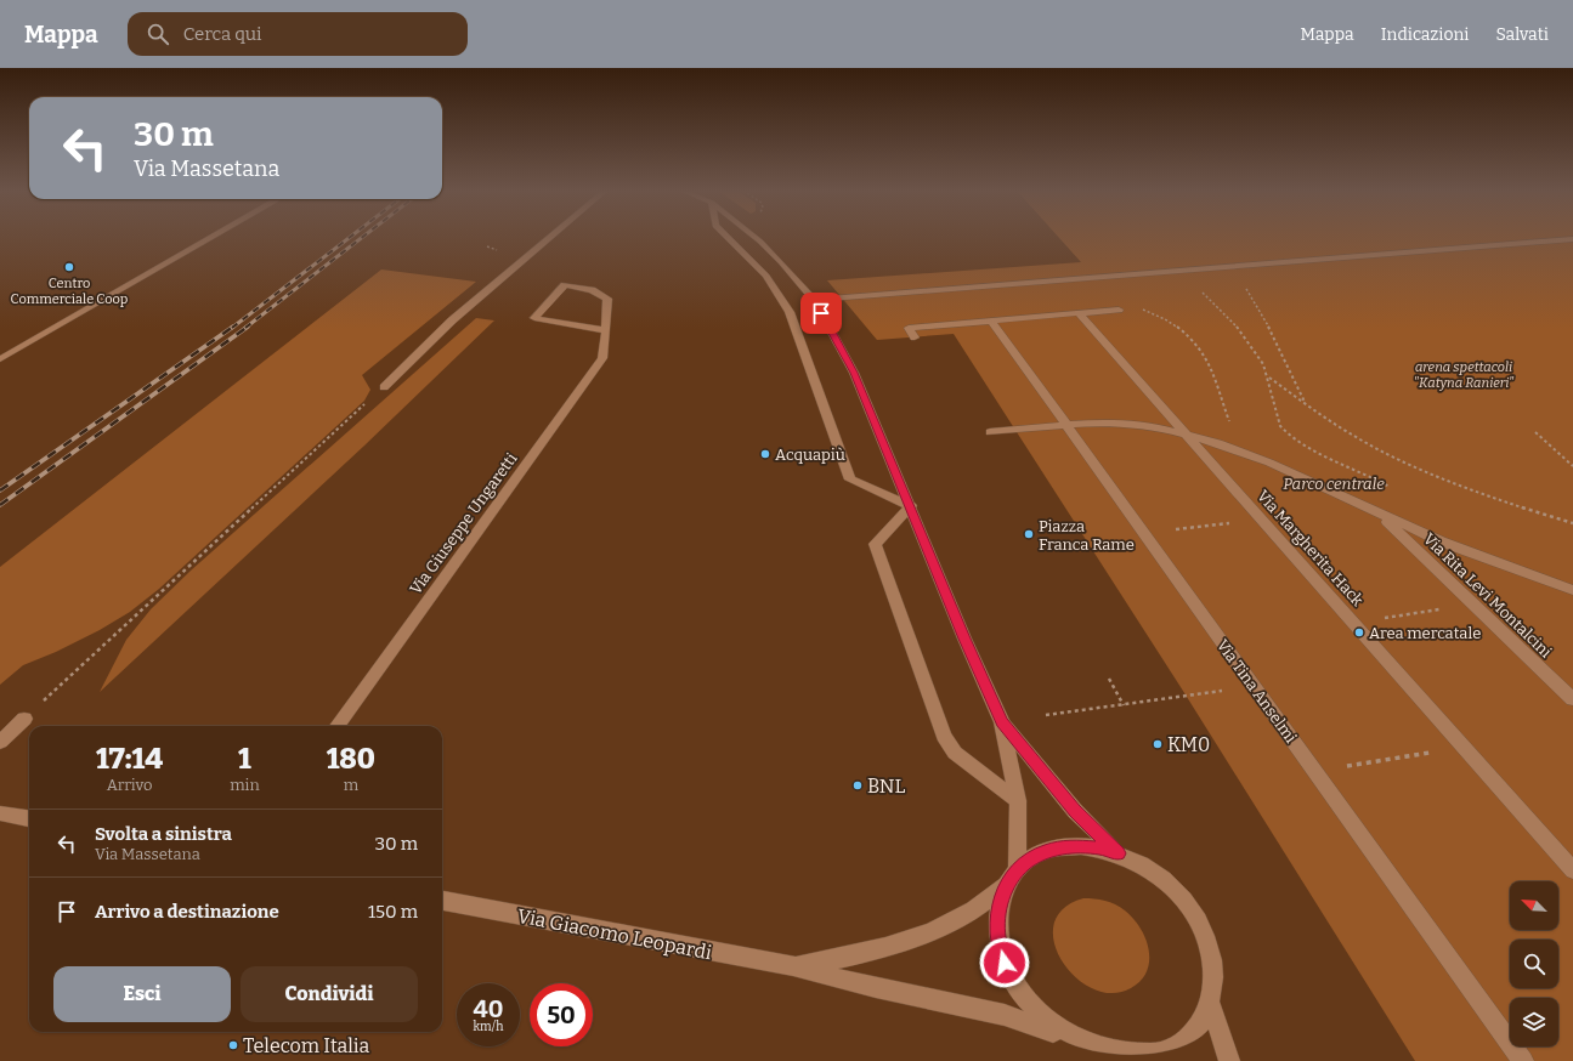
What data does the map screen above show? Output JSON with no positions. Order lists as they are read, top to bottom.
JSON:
{
  "streets": {
    "street": [
      "Via Giuseppe Ungaretti",
      "Via Margherita Hack",
      "Via Rita Levi Montalcini",
      "Via Tina Anselmi",
      "Via Giacomo Leopardi"
    ]
  },
  "parks": ["arena spettacoli \"Katyna Ranieri\"", "Parco centrale"],
  "places": [
    "Centro Commerciale Coop",
    "Acquapiù",
    "Piazza Franca Rame",
    "Area mercatale",
    "KM0",
    "BNL",
    "Telecom Italia"
  ],
  "north": "top left",
  "page": {
    "header": "Mappa",
    "search": "Cerca qui",
    "nav": ["Mappa", "Indicazioni", "Salvati"],
    "turn": ["30 m", "Via Massetana"],
    "eta": [
      "17:14",
      "Arrivo",
      "1",
      "min",
      "180",
      "m"
    ],
    "list": [
      {
        "name": "Svolta a sinistra",
        "note": "Via Massetana",
        "value": "30 m"
      },
      {
        "name": "Arrivo a destinazione",
        "value": "150 m"
      }
    ],
    "buttons": ["Esci", "Condividi"],
    "speed": "40 km/h",
    "limit": "50"
  }
}
